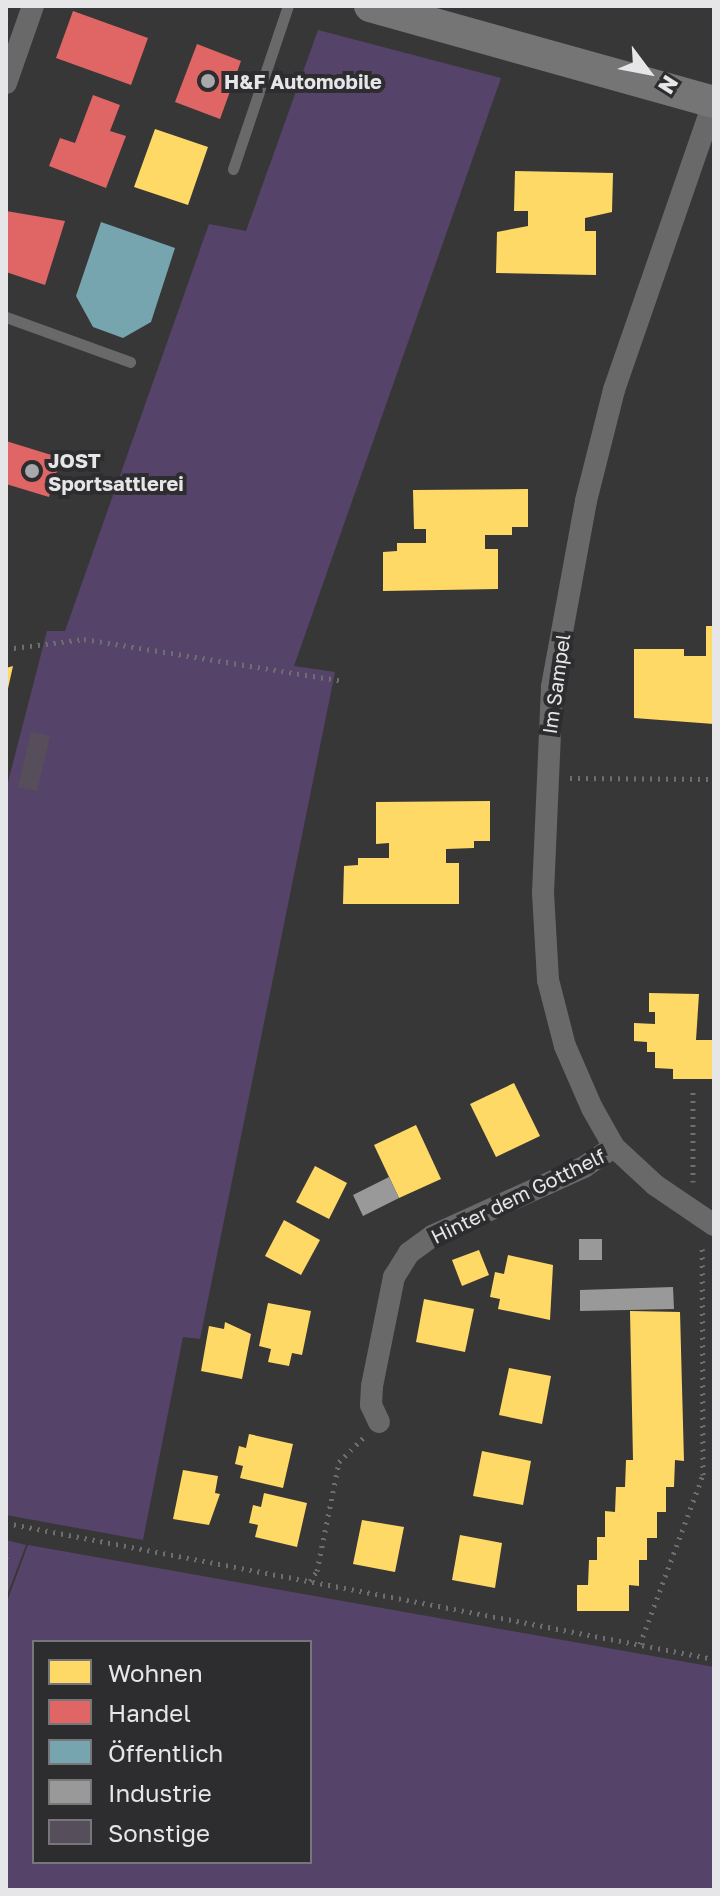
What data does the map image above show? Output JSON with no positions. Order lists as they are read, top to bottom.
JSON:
{
  "streets": {
    "street": ["Im Sampel", "Hinter dem Gotthelf"]
  },
  "crossings": [
    ["Im Sampel", "Hinter dem Gotthelf"]
  ],
  "places": ["H&F Automobile", "JOST Sportsattlerei"],
  "legend": [
    "Wohnen",
    "Handel",
    "Öffentlich",
    "Industrie",
    "Sonstige"
  ],
  "north": "bottom right"
}
